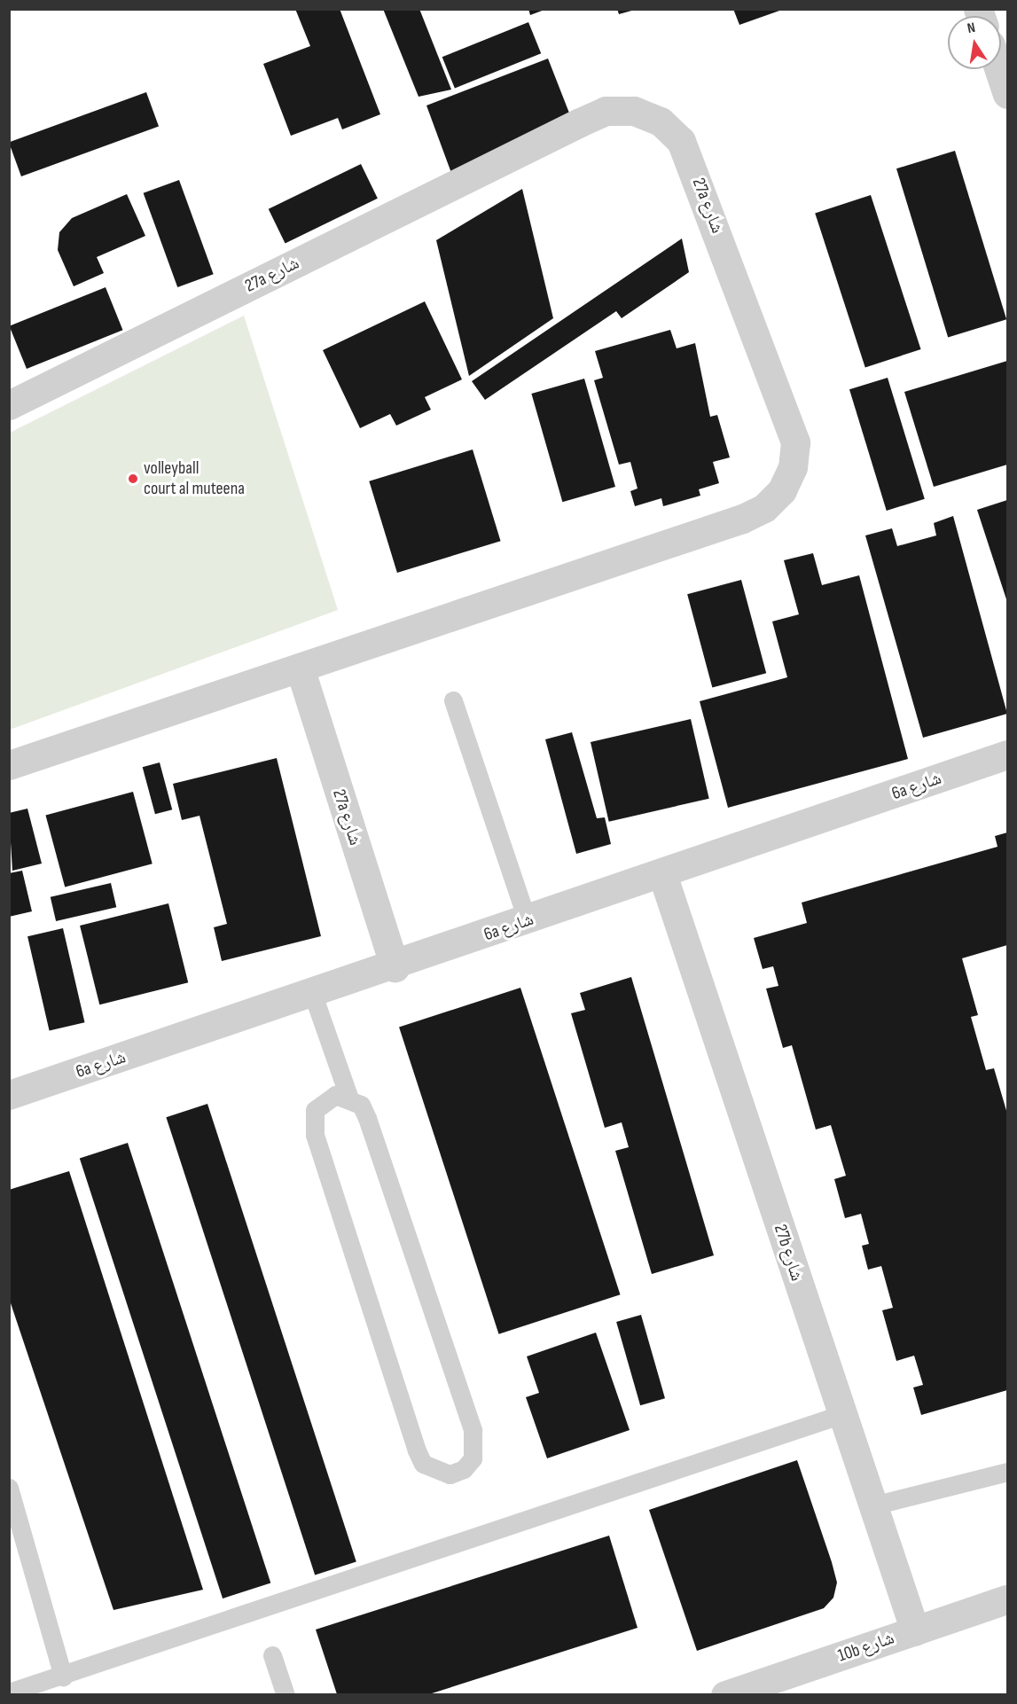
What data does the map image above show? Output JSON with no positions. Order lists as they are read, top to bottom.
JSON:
{
  "streets": {
    "street": [
      "27a شارع",
      "6a شارع",
      "27b شارع",
      "10b شارع"
    ]
  },
  "crossings": [
    ["27a شارع", "6a شارع"],
    ["6a شارع", "27b شارع"],
    ["27b شارع", "10b شارع"]
  ],
  "places": ["volleyball court al muteena"],
  "north": "top"
}
